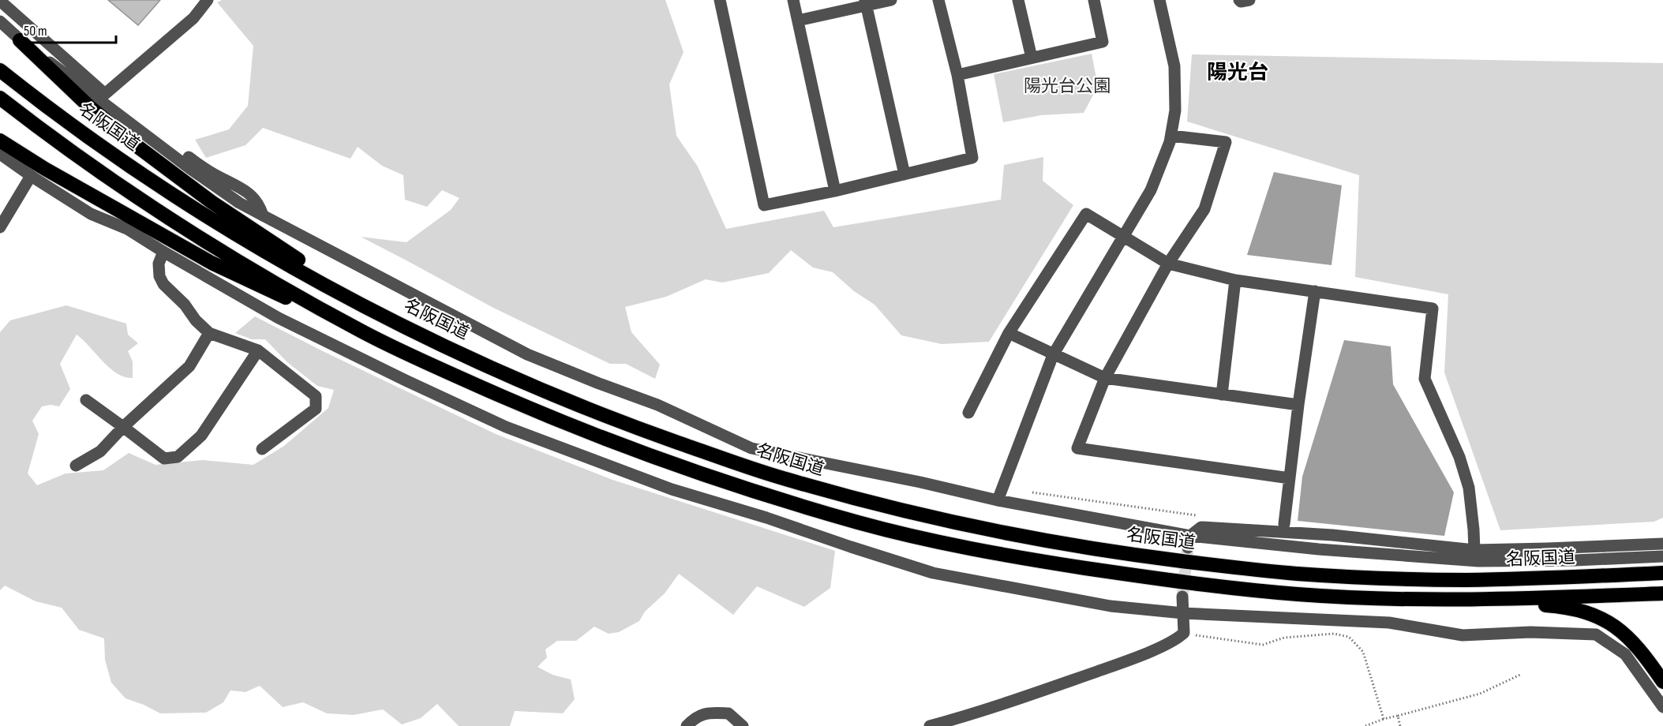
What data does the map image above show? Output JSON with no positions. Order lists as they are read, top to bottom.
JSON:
{
  "streets": {
    "highway": ["名阪国道"]
  },
  "districts": ["陽光台"],
  "parks": ["陽光台公園"],
  "scale_bar": "50 m"
}
